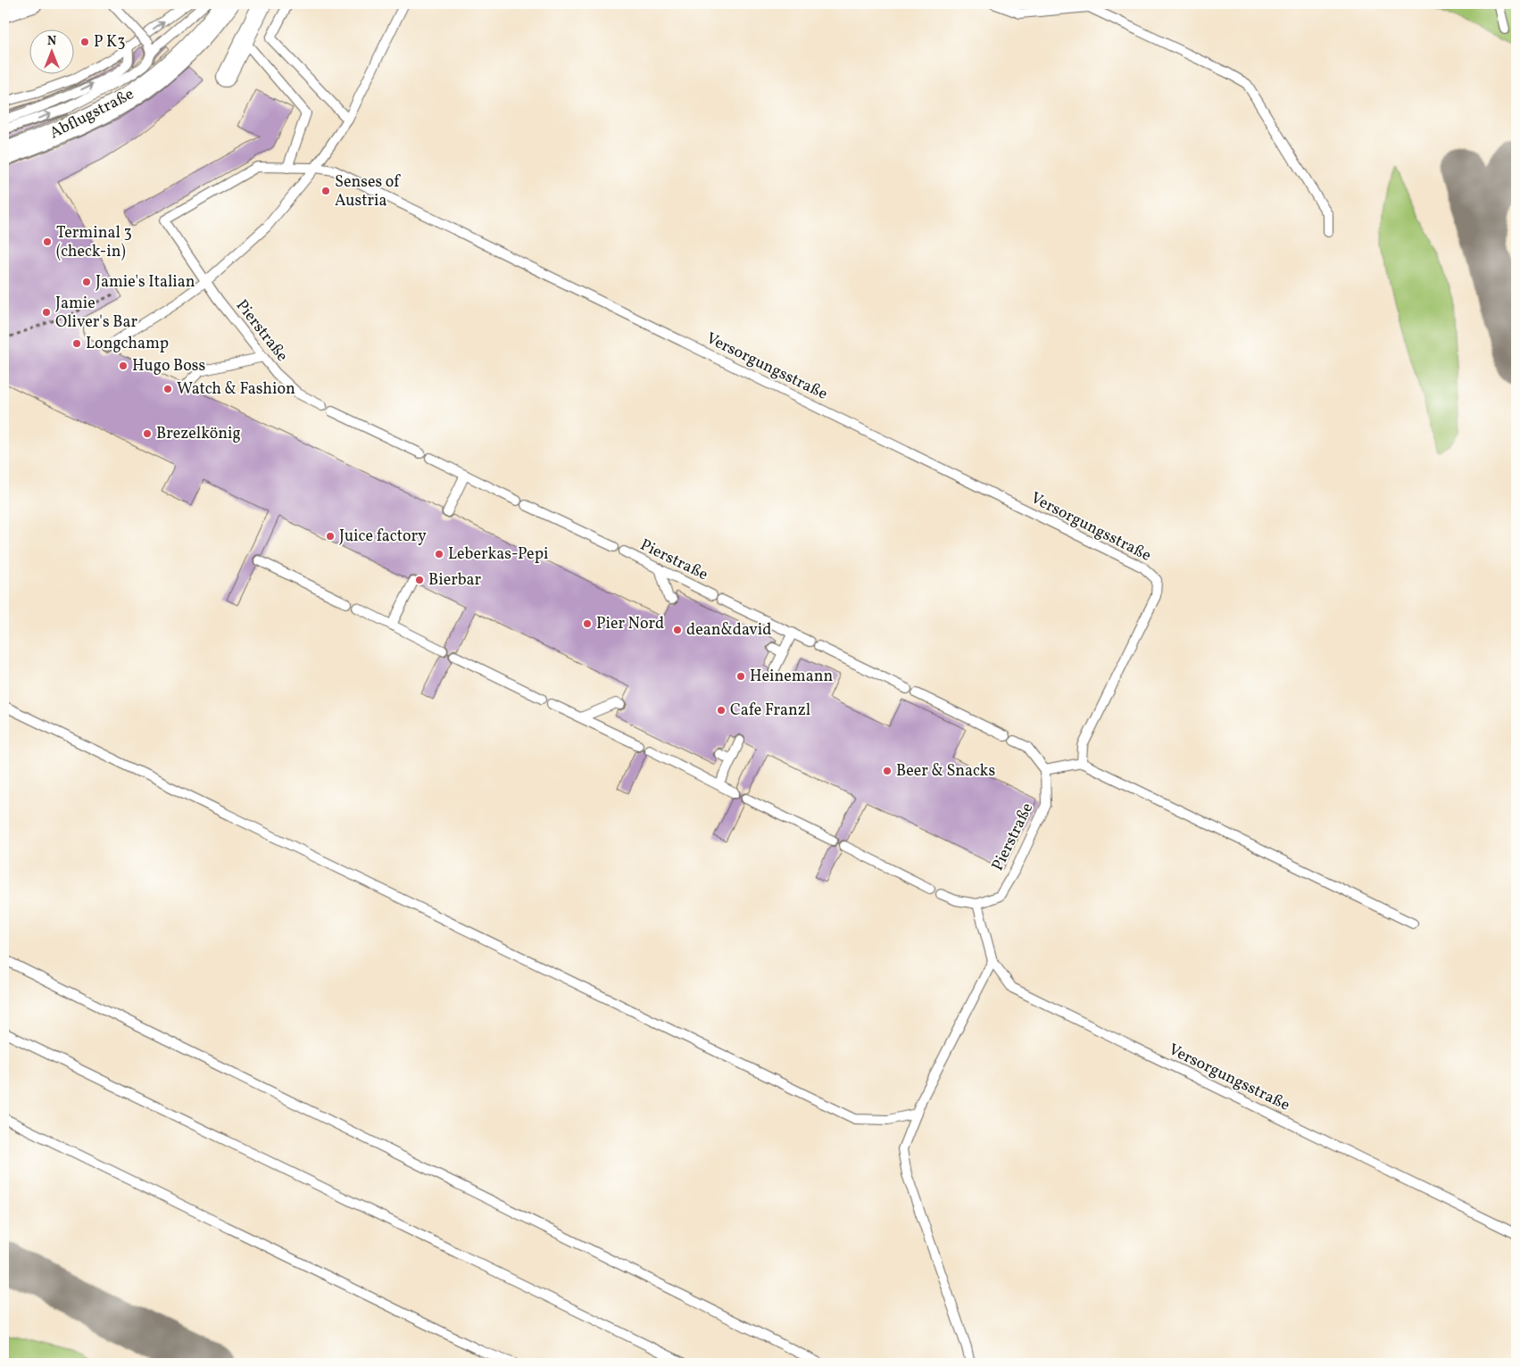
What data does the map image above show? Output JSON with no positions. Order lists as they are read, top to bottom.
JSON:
{
  "streets": {
    "street": ["Abflugstraße"],
    "lane": ["Pierstraße", "Versorgungsstraße"]
  },
  "crossings": [
    ["Pierstraße", "Versorgungsstraße"]
  ],
  "places": [
    "P K3",
    "Senses of Austria",
    "Terminal 3 (check-in)",
    "Jamie's Italian",
    "Jamie Oliver's Bar",
    "Longchamp",
    "Hugo Boss",
    "Watch & Fashion",
    "Brezelkönig",
    "Juice factory",
    "Leberkas-Pepi",
    "Bierbar",
    "Pier Nord",
    "dean&david",
    "Heinemann",
    "Cafe Franzl",
    "Beer & Snacks"
  ],
  "north": "top"
}
